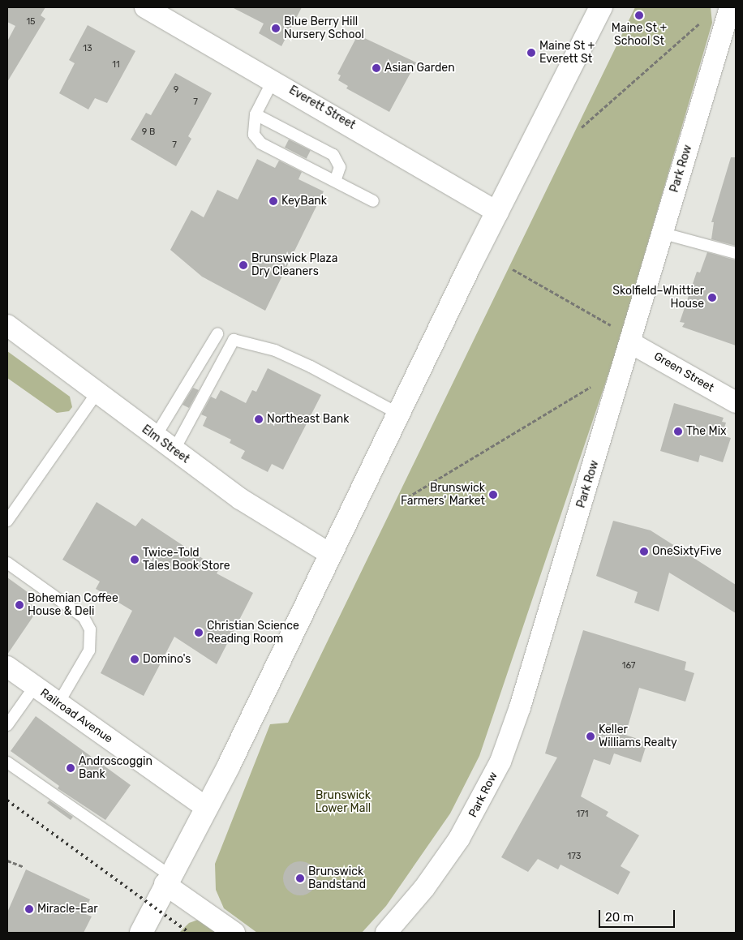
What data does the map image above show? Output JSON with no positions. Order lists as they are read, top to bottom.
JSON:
{
  "streets": {
    "street": [
      "Everett Street",
      "Park Row",
      "Green Street",
      "Elm Street",
      "Railroad Avenue"
    ]
  },
  "crossings": [
    ["Park Row", "Green Street"]
  ],
  "parks": ["Brunswick Lower Mall"],
  "places": [
    "Maine St + School St",
    "Blue Berry Hill Nursery School",
    "Maine St + Everett St",
    "Asian Garden",
    "KeyBank",
    "Brunswick Plaza Dry Cleaners",
    "Skolfield–Whittier House",
    "Northeast Bank",
    "The Mix",
    "Brunswick Farmers' Market",
    "OneSixtyFive",
    "Twice-Told Tales Book Store",
    "Bohemian Coffee House & Deli",
    "Christian Science Reading Room",
    "Domino's",
    "Keller Williams Realty",
    "Androscoggin Bank",
    "Brunswick Bandstand",
    "Miracle-Ear"
  ],
  "house_numbers": [
    "15",
    "13",
    "11",
    "9",
    "7",
    "9 B",
    "7",
    "167",
    "171",
    "173"
  ],
  "scale_bar": "20 m"
}
